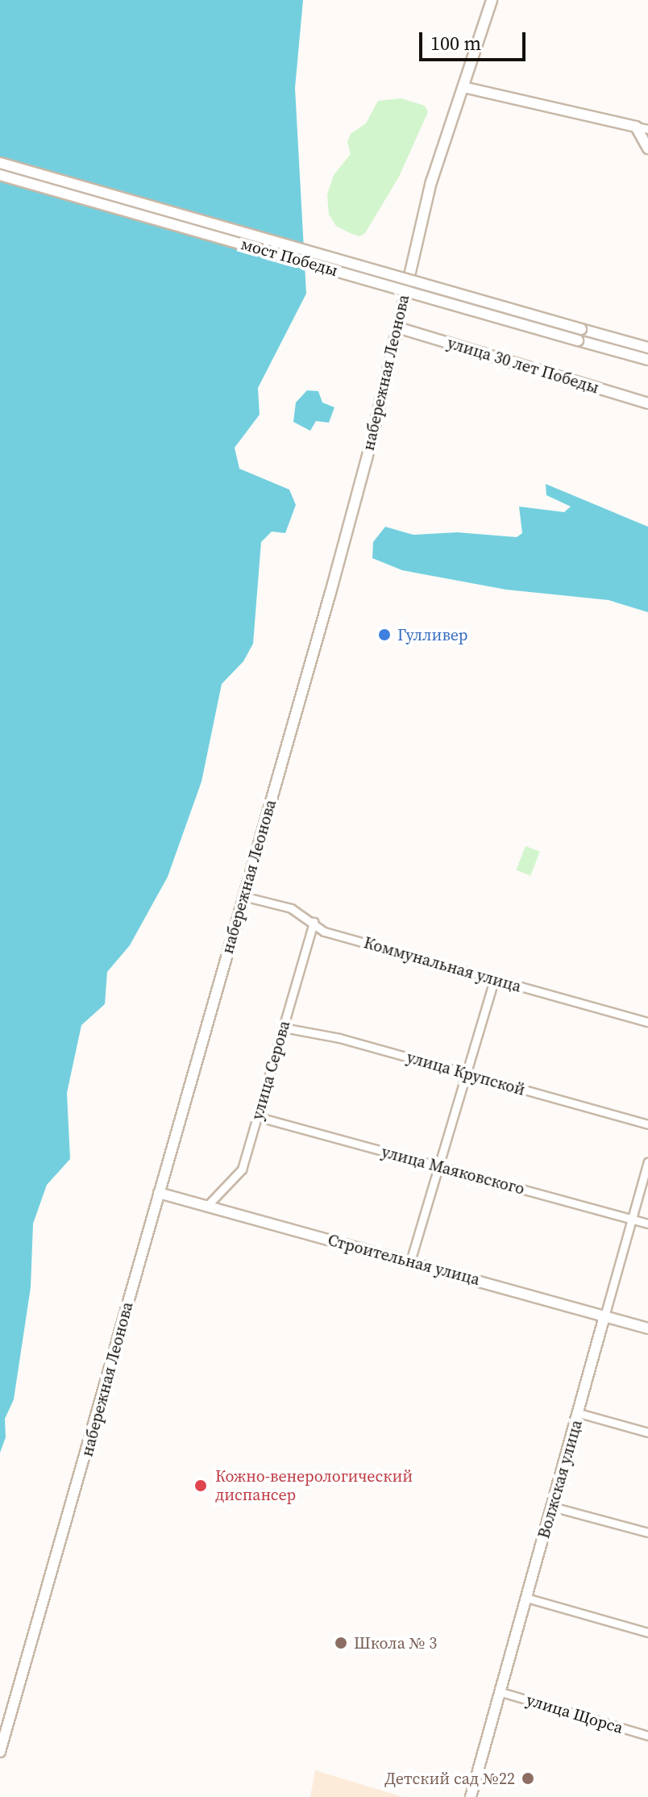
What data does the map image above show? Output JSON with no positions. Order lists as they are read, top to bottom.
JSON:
{
  "streets": {
    "main road": [
      "мост Победы",
      "улица 30 лет Победы",
      "набережная Леонова",
      "Строительная улица",
      "Волжская улица"
    ],
    "street": [
      "Коммунальная улица",
      "улица Серова",
      "улица Крупской",
      "улица Маяковского",
      "улица Щорса"
    ]
  },
  "crossings": [
    ["улица 30 лет Победы", "набережная Леонова"],
    ["набережная Леонова", "Коммунальная улица"],
    ["набережная Леонова", "Строительная улица"],
    ["Коммунальная улица", "улица Серова"],
    ["улица Серова", "улица Крупской"],
    ["улица Серова", "улица Маяковского"],
    ["улица Серова", "Строительная улица"],
    ["улица Маяковского", "Волжская улица"],
    ["Строительная улица", "Волжская улица"],
    ["Волжская улица", "улица Щорса"]
  ],
  "places": [
    "Гулливер",
    "Кожно-венерологический диспансер",
    "Школа № 3",
    "Детский сад №22"
  ],
  "scale_bar": "100 m"
}
